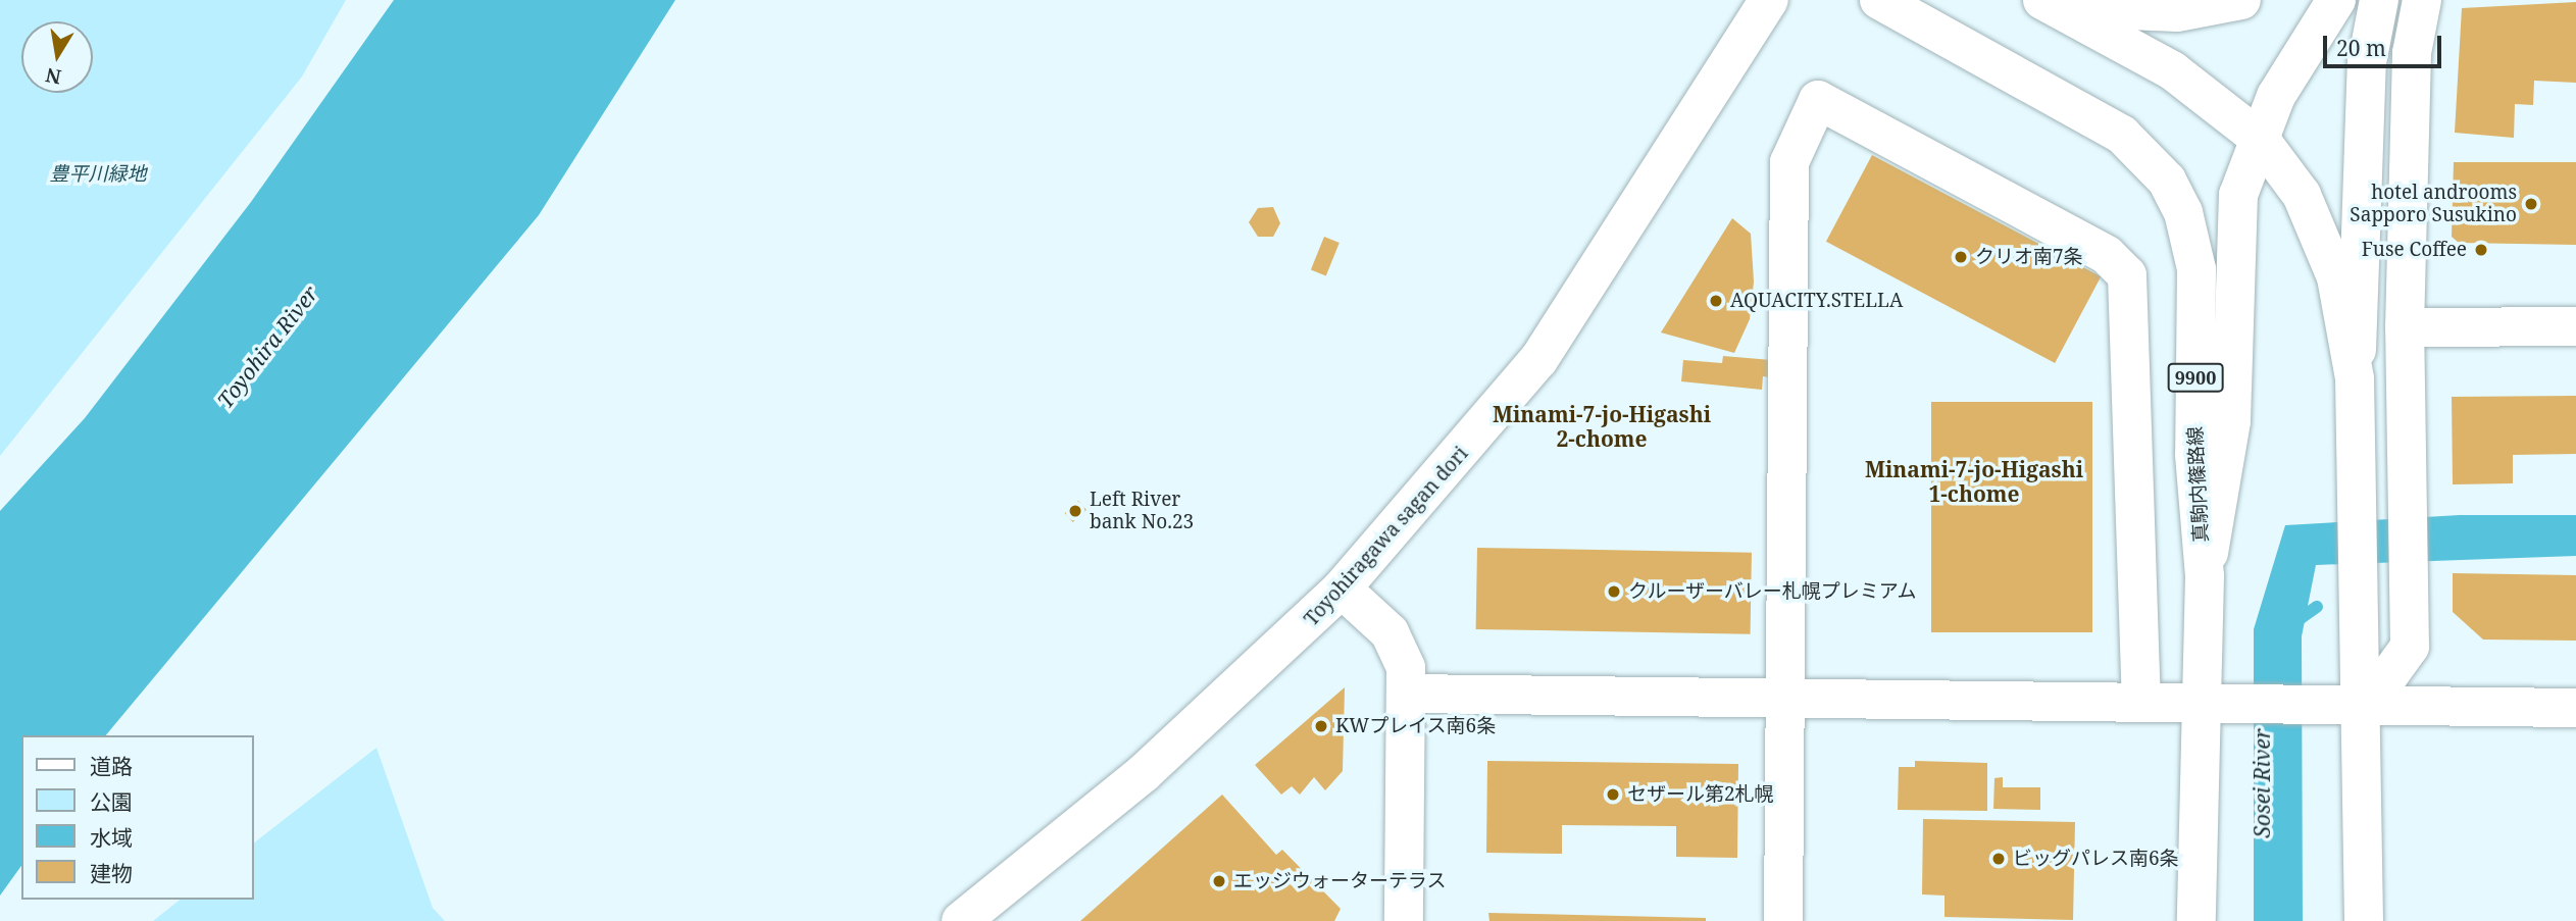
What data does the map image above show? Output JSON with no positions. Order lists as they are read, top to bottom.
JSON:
{
  "streets": {
    "street": ["9900", "真駒内篠路線", "Toyohiragawa sagan dori"]
  },
  "districts": ["Minami-7-jo-Higashi 2-chome", "Minami-7-jo-Higashi 1-chome"],
  "water": ["Toyohira River", "Sosei River"],
  "parks": ["豊平川緑地"],
  "places": [
    "hotel androoms Sapporo Susukino",
    "Fuse Coffee",
    "クリオ南7条",
    "AQUACITY.STELLA",
    "Left River bank No.23",
    "クルーザーバレー札幌プレミアム",
    "KWプレイス南6条",
    "セザール第2札幌",
    "ビッグパレス南6条",
    "エッジウォーターテラス"
  ],
  "legend": [
    "道路",
    "公園",
    "水域",
    "建物"
  ],
  "scale_bar": "20 m",
  "north": "bottom"
}
